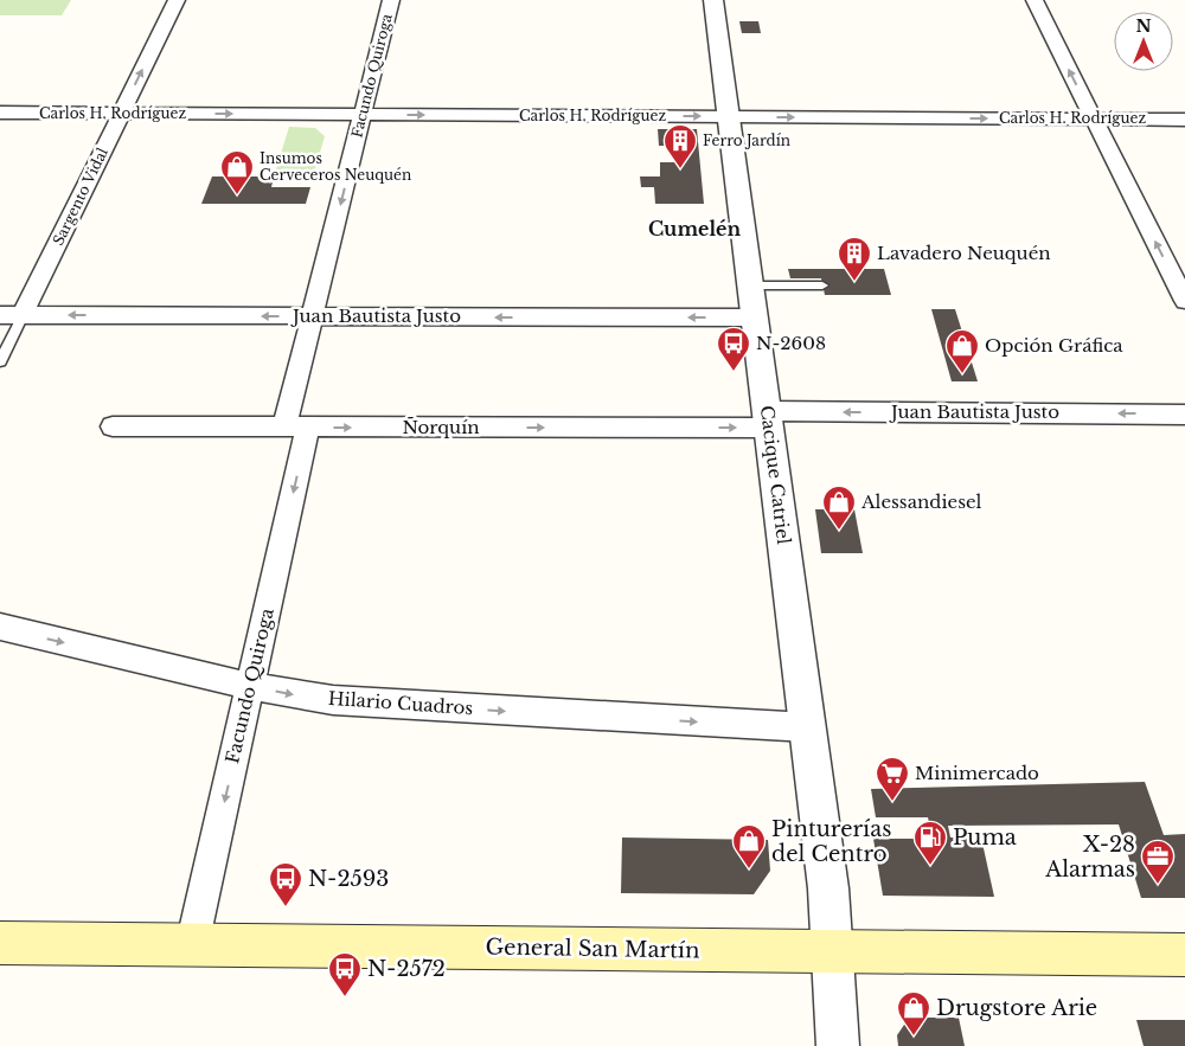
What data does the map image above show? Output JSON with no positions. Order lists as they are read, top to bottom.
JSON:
{
  "streets": {
    "main road": ["General San Martín"],
    "street": [
      "Facundo Quiroga",
      "Carlos H. Rodríguez",
      "Sargento Vidal",
      "Juan Bautista Justo",
      "Ñorquín",
      "Cacique Catriel",
      "Hilario Cuadros"
    ]
  },
  "crossings": [
    ["Facundo Quiroga", "Carlos H. Rodríguez"],
    ["Facundo Quiroga", "Juan Bautista Justo"],
    ["Facundo Quiroga", "Ñorquín"],
    ["Facundo Quiroga", "Hilario Cuadros"],
    ["Facundo Quiroga", "General San Martín"],
    ["Carlos H. Rodríguez", "Sargento Vidal"],
    ["Carlos H. Rodríguez", "Cacique Catriel"],
    ["Sargento Vidal", "Juan Bautista Justo"],
    ["Juan Bautista Justo", "Ñorquín"],
    ["Juan Bautista Justo", "Cacique Catriel"],
    ["Ñorquín", "Cacique Catriel"],
    ["Cacique Catriel", "Hilario Cuadros"],
    ["Cacique Catriel", "General San Martín"]
  ],
  "one_way": [
    "Facundo Quiroga",
    "Carlos H. Rodríguez",
    "Juan Bautista Justo",
    "Ñorquín",
    "Hilario Cuadros"
  ],
  "districts": ["Cumelén"],
  "places": {
    "building": ["Ferro Jardín", "Lavadero Neuquén"],
    "shop": [
      "Insumos Cerveceros Neuquén",
      "Opción Gráfica",
      "Alessandiesel",
      "Pinturerías del Centro",
      "Drugstore Arie"
    ],
    "bus stop": ["N-2608", "N-2593", "N-2572"],
    "supermarket": ["Minimercado"],
    "fuel station": ["Puma"],
    "office": ["X-28 Alarmas"]
  },
  "north": "top"
}
